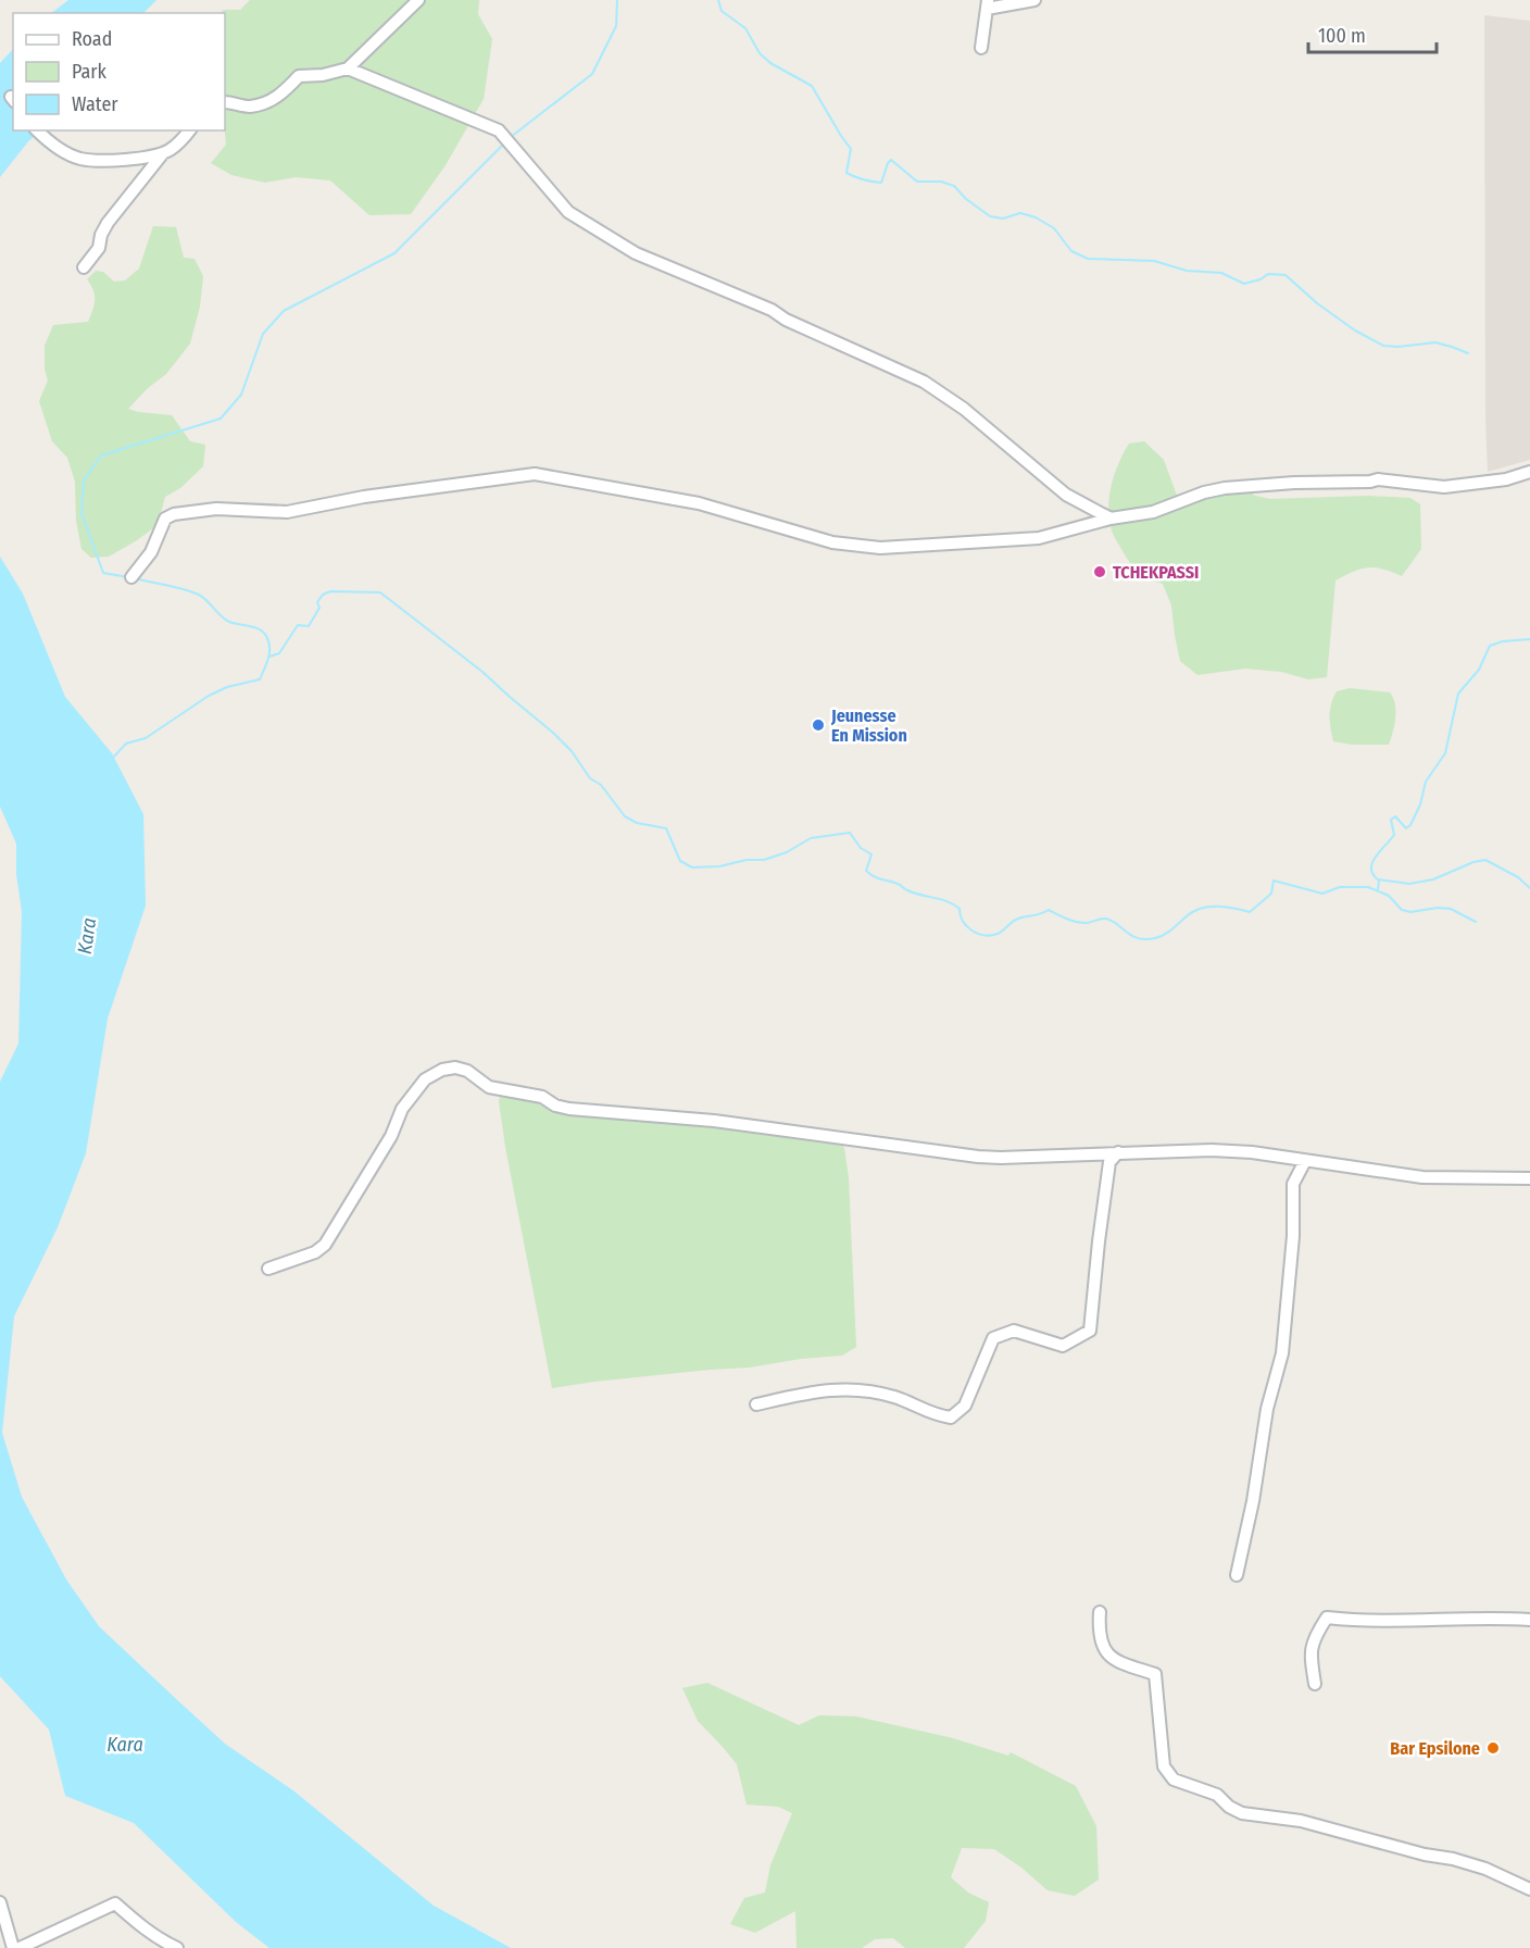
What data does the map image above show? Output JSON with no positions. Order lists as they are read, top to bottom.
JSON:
{
  "water": ["Kara"],
  "places": ["TCHEKPASSI", "Jeunesse En Mission", "Bar Epsilone"],
  "legend": ["Road", "Park", "Water"],
  "scale_bar": "100 m"
}
